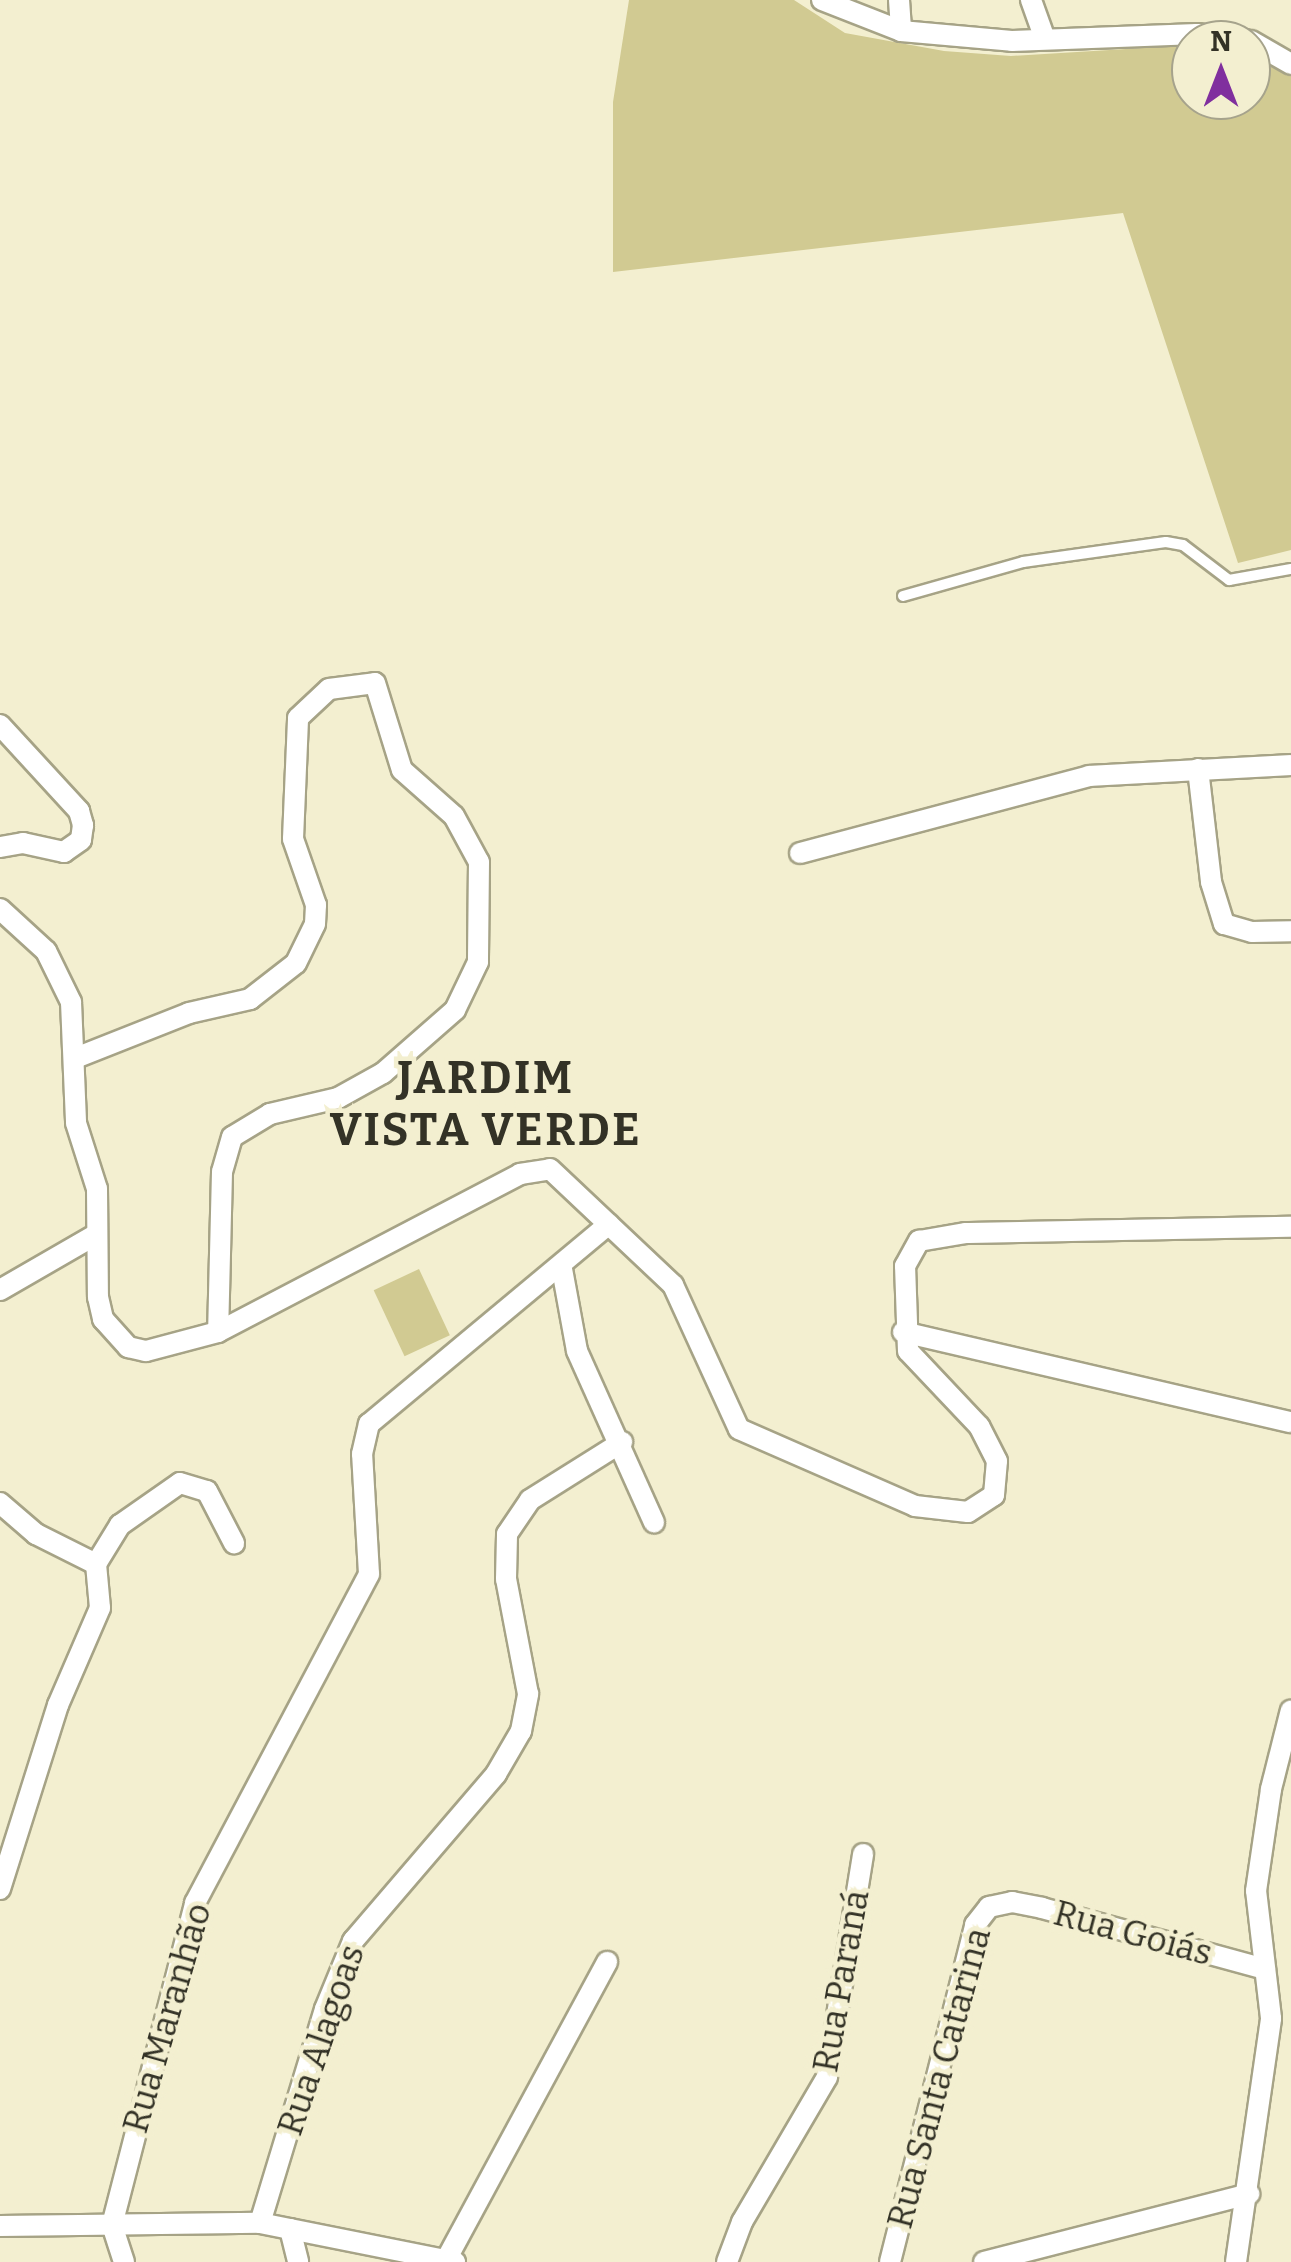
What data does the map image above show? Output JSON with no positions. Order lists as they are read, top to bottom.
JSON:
{
  "streets": {
    "street": [
      "Rua Goiás",
      "Rua Paraná",
      "Rua Maranhão",
      "Rua Alagoas",
      "Rua Santa Catarina"
    ]
  },
  "crossings": [
    ["Rua Goiás", "Rua Santa Catarina"]
  ],
  "districts": ["JARDIM VISTA VERDE"],
  "north": "top"
}
